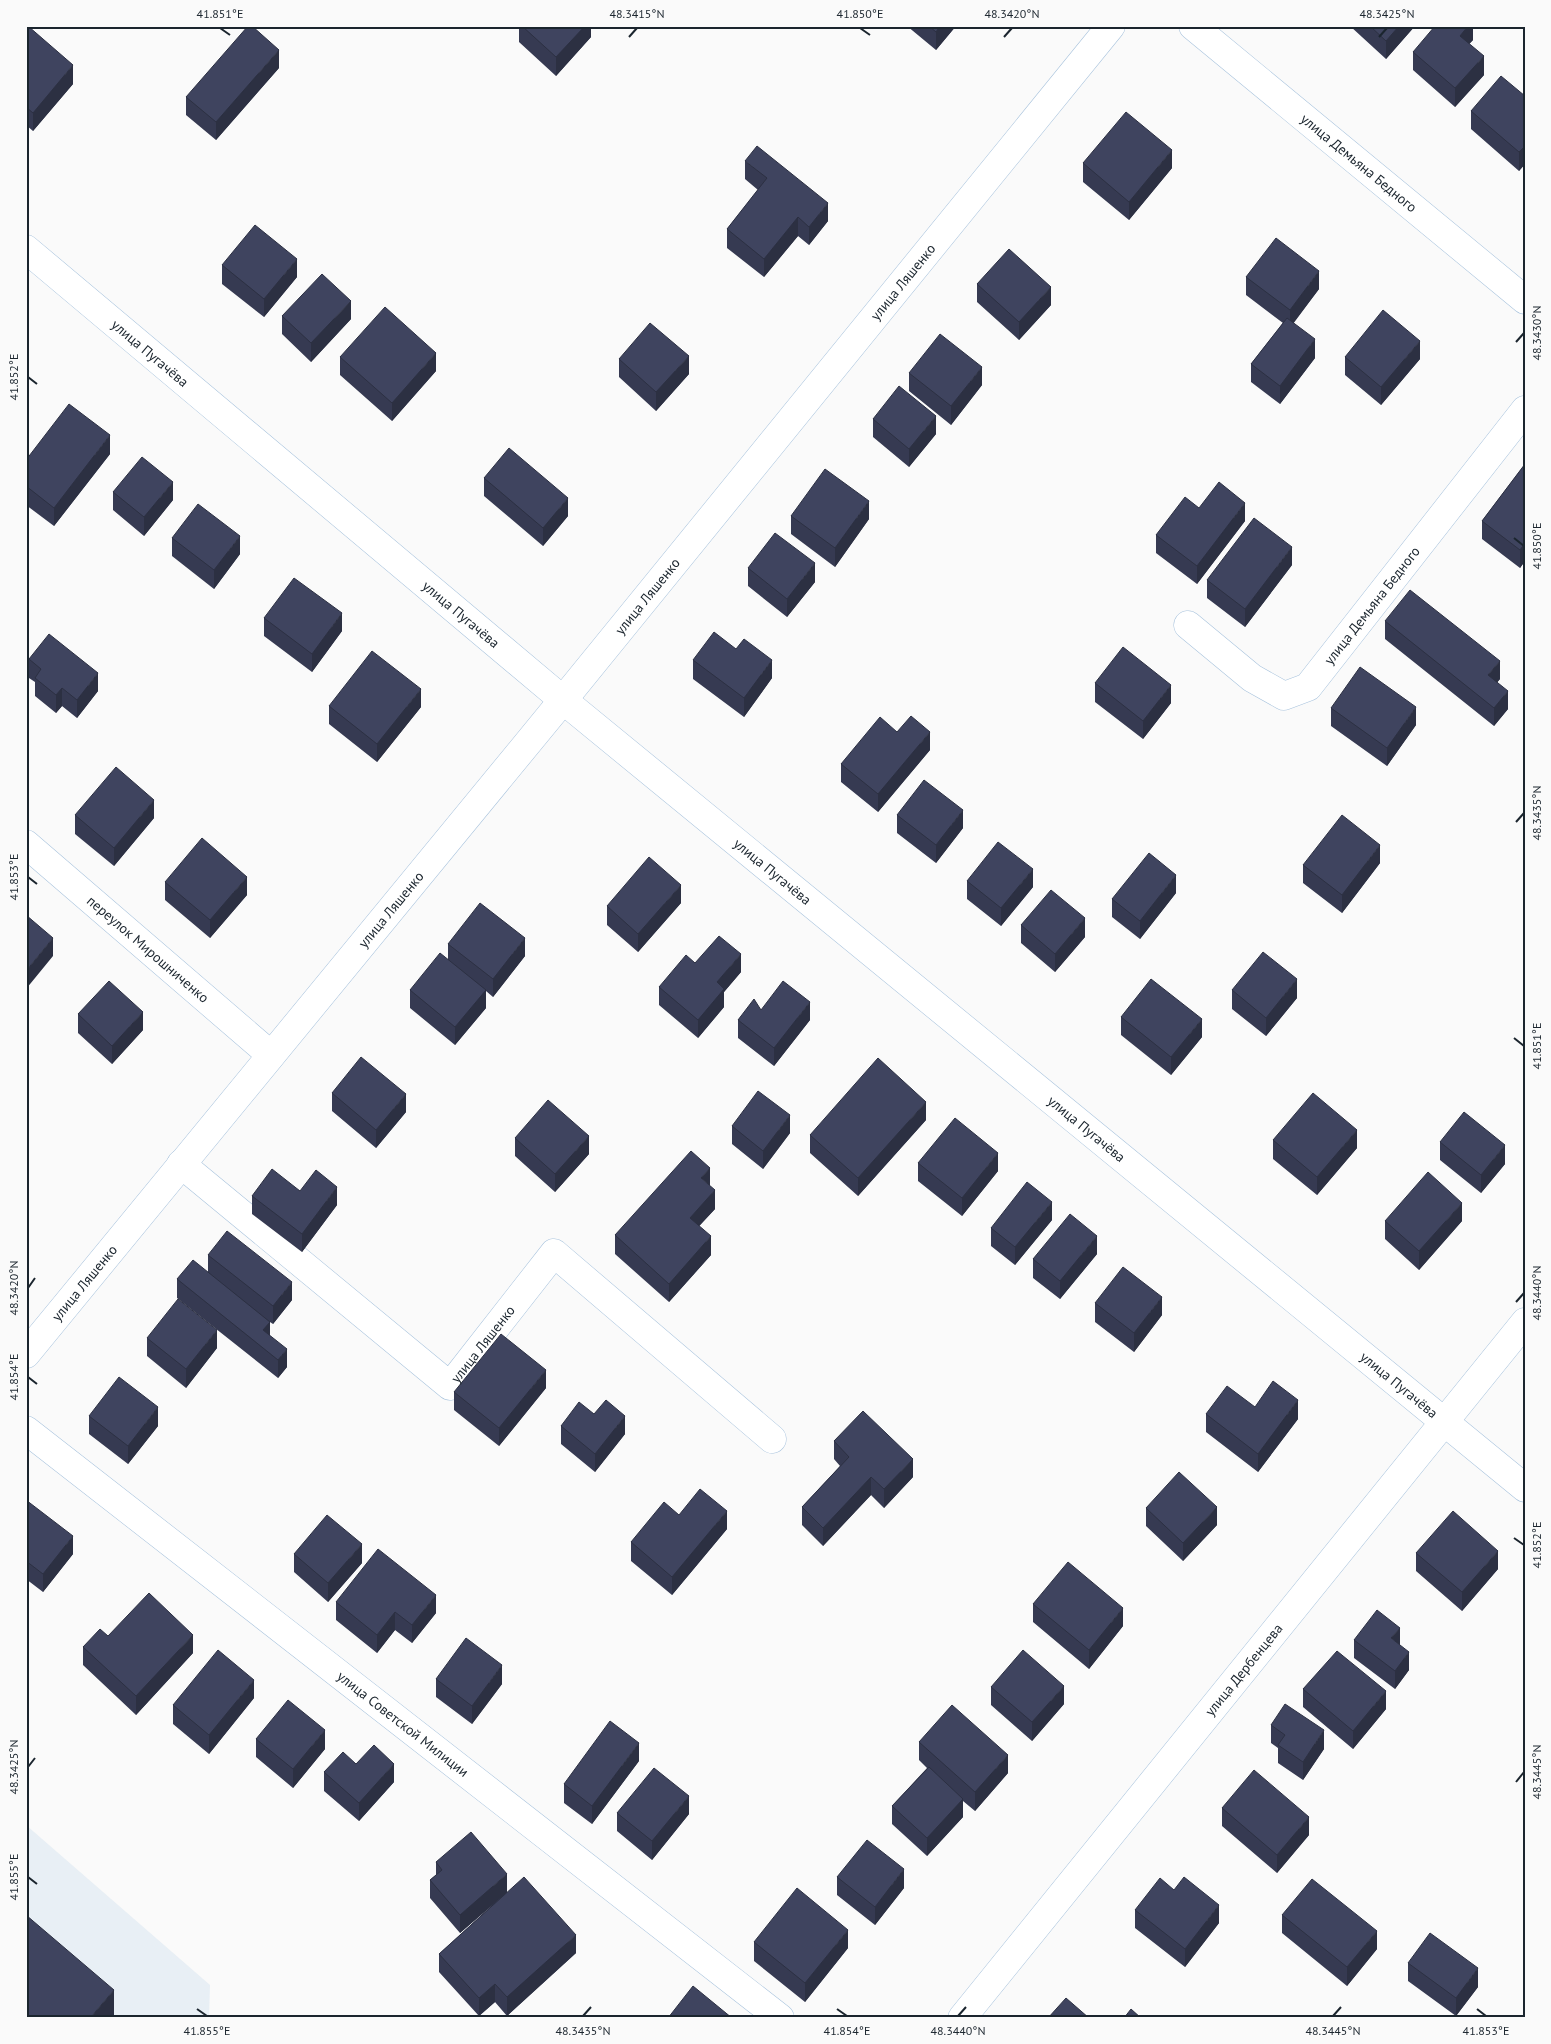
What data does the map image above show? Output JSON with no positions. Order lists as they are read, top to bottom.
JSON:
{
  "streets": {
    "street": [
      "улица Демьяна Бедного",
      "улица Ляшенко",
      "улица Пугачёва",
      "переулок Мирошниченко",
      "улица Дербенцева",
      "улица Советской Милиции"
    ]
  },
  "crossings": [
    ["улица Ляшенко", "улица Пугачёва"],
    ["улица Ляшенко", "переулок Мирошниченко"],
    ["улица Пугачёва", "улица Дербенцева"]
  ],
  "coordinates": [
    "41.851°E",
    "48.3415°N",
    "41.850°E",
    "48.3420°N",
    "48.3425°N",
    "48.3430°N",
    "41.852°E",
    "48.3435°N",
    "41.853°E",
    "48.3440°N",
    "41.854°E",
    "48.3445°N",
    "41.855°E"
  ]
}
